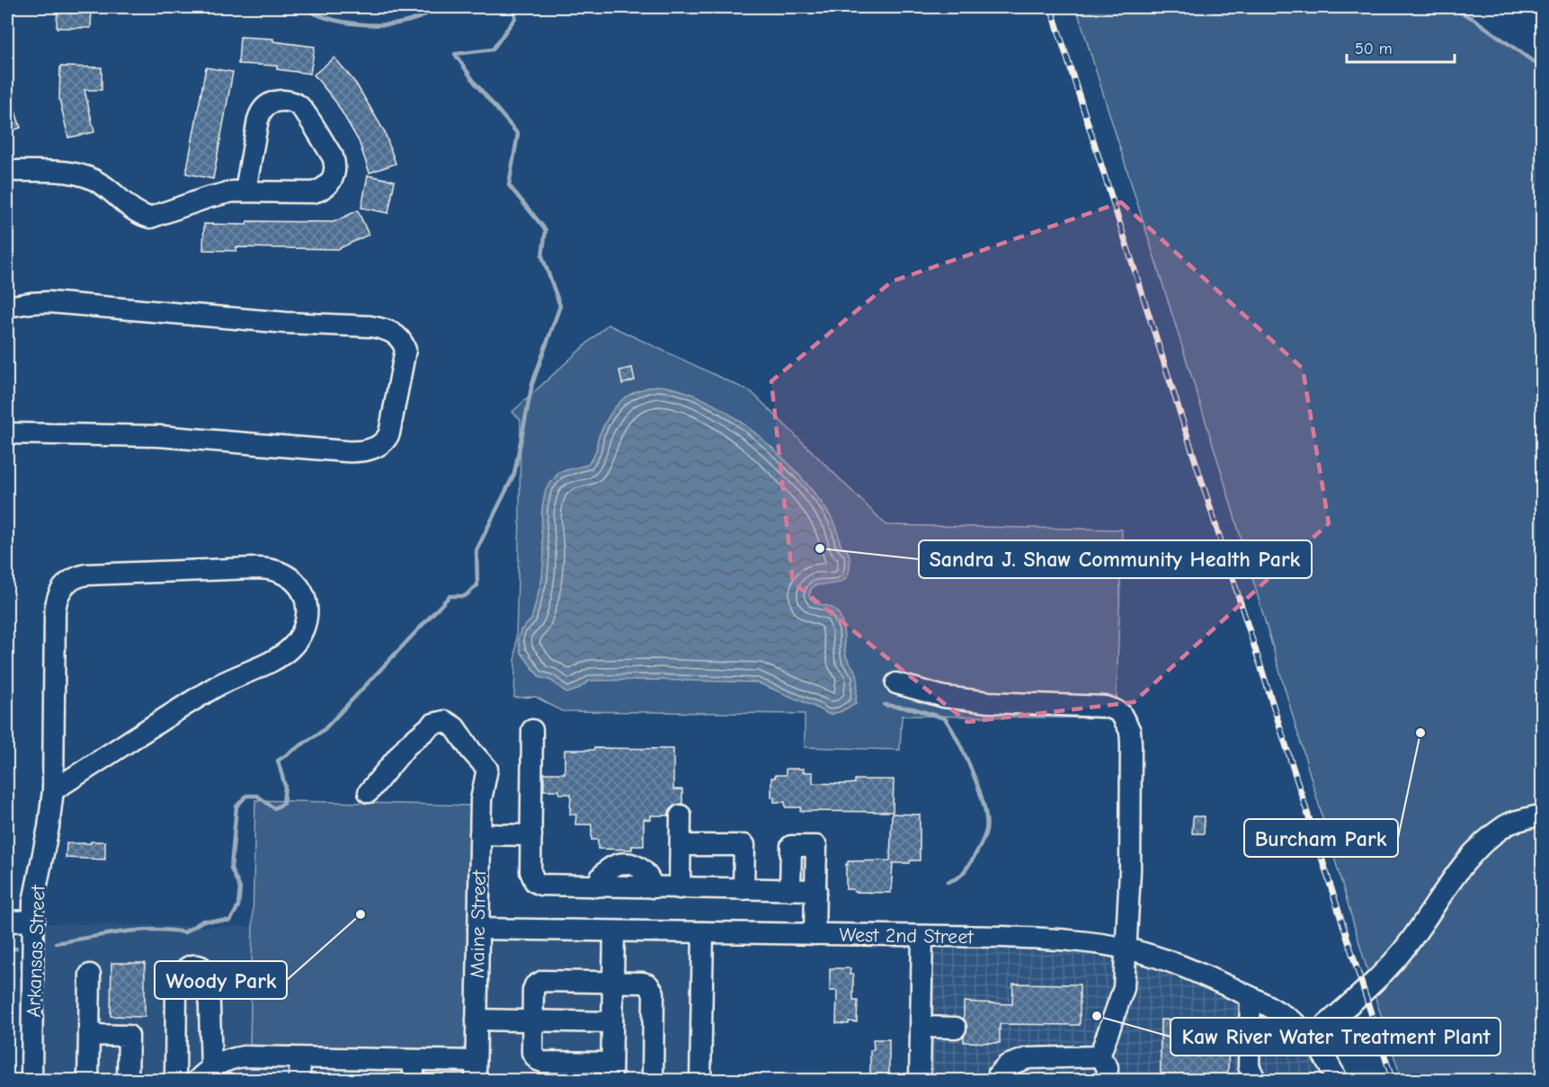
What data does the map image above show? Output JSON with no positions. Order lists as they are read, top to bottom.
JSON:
{
  "streets": {
    "street": ["Maine Street", "West 2nd Street", "Arkansas Street"]
  },
  "crossings": [
    ["Maine Street", "West 2nd Street"]
  ],
  "places": [
    "Sandra J. Shaw Community Health Park",
    "Burcham Park",
    "Woody Park",
    "Kaw River Water Treatment Plant"
  ],
  "scale_bar": "50 m"
}
